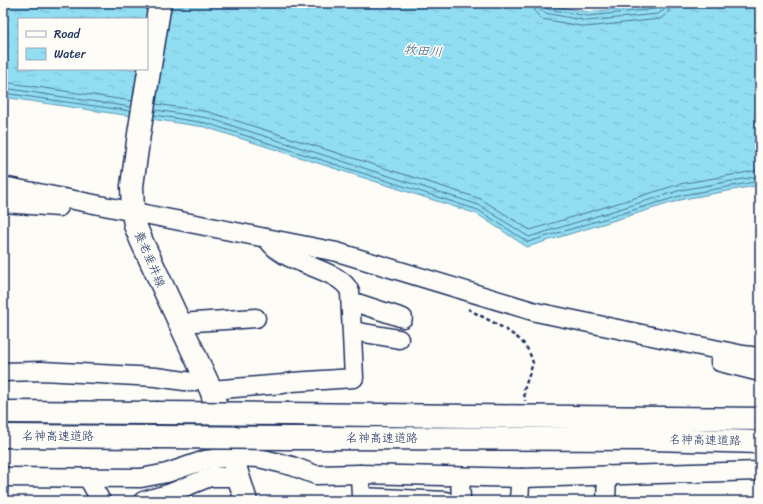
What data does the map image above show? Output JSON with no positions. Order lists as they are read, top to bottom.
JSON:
{
  "streets": {
    "main road": ["養老垂井線", "名神高速道路"]
  },
  "water": ["牧田川"],
  "legend": ["Road", "Water"]
}
